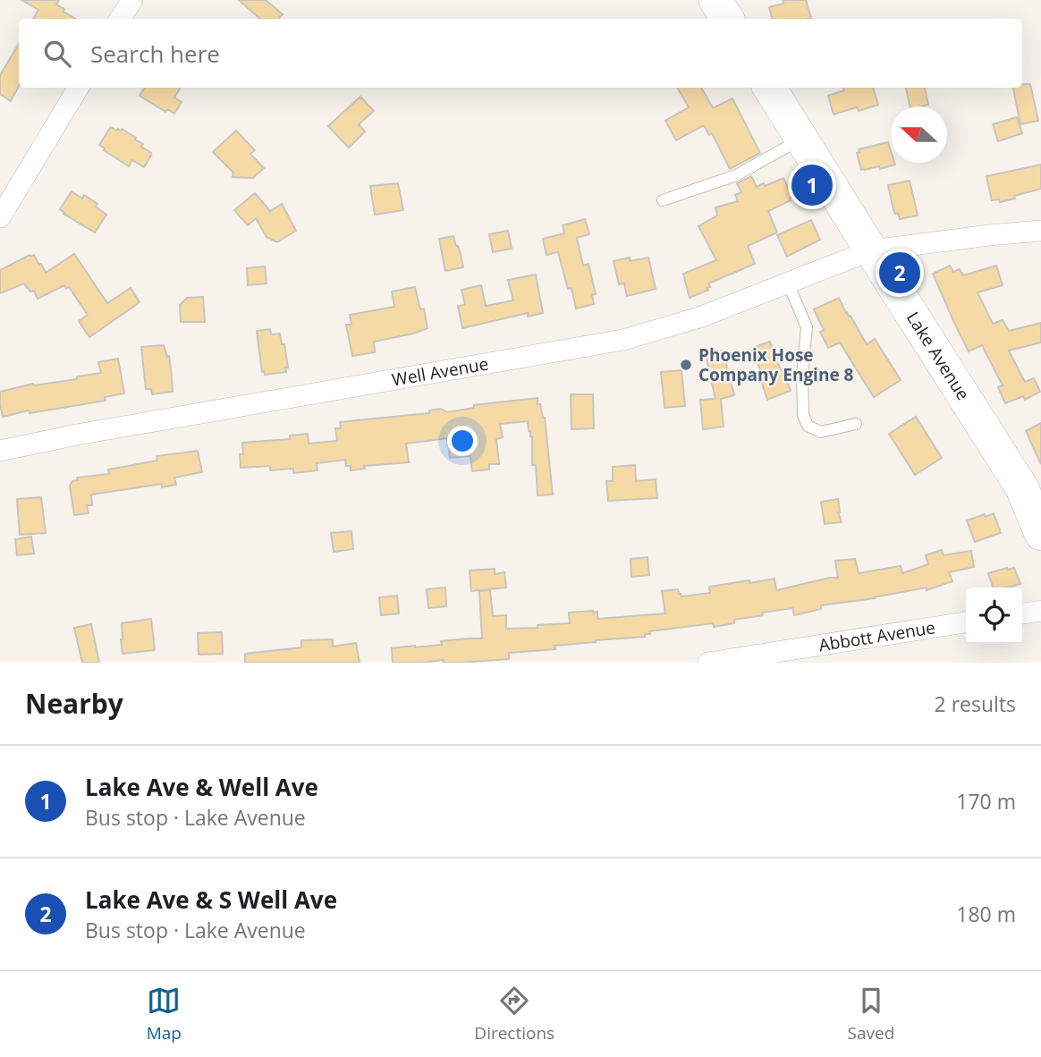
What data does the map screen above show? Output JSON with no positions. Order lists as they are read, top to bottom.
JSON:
{
  "streets": {
    "main road": ["Lake Avenue"],
    "street": ["Well Avenue", "Abbott Avenue"]
  },
  "crossings": [
    ["Lake Avenue", "Well Avenue"]
  ],
  "places": ["Phoenix Hose Company Engine 8"],
  "north": "left",
  "page": {
    "search": "Search here",
    "pins": ["1", "2"],
    "heading": ["Nearby", "2 results"],
    "list": [
      {
        "mark": "1",
        "name": "Lake Ave & Well Ave",
        "note": "Bus stop · Lake Avenue",
        "value": "170 m"
      },
      {
        "mark": "2",
        "name": "Lake Ave & S Well Ave",
        "note": "Bus stop · Lake Avenue",
        "value": "180 m"
      }
    ],
    "nav": ["Map", "Directions", "Saved"]
  }
}
